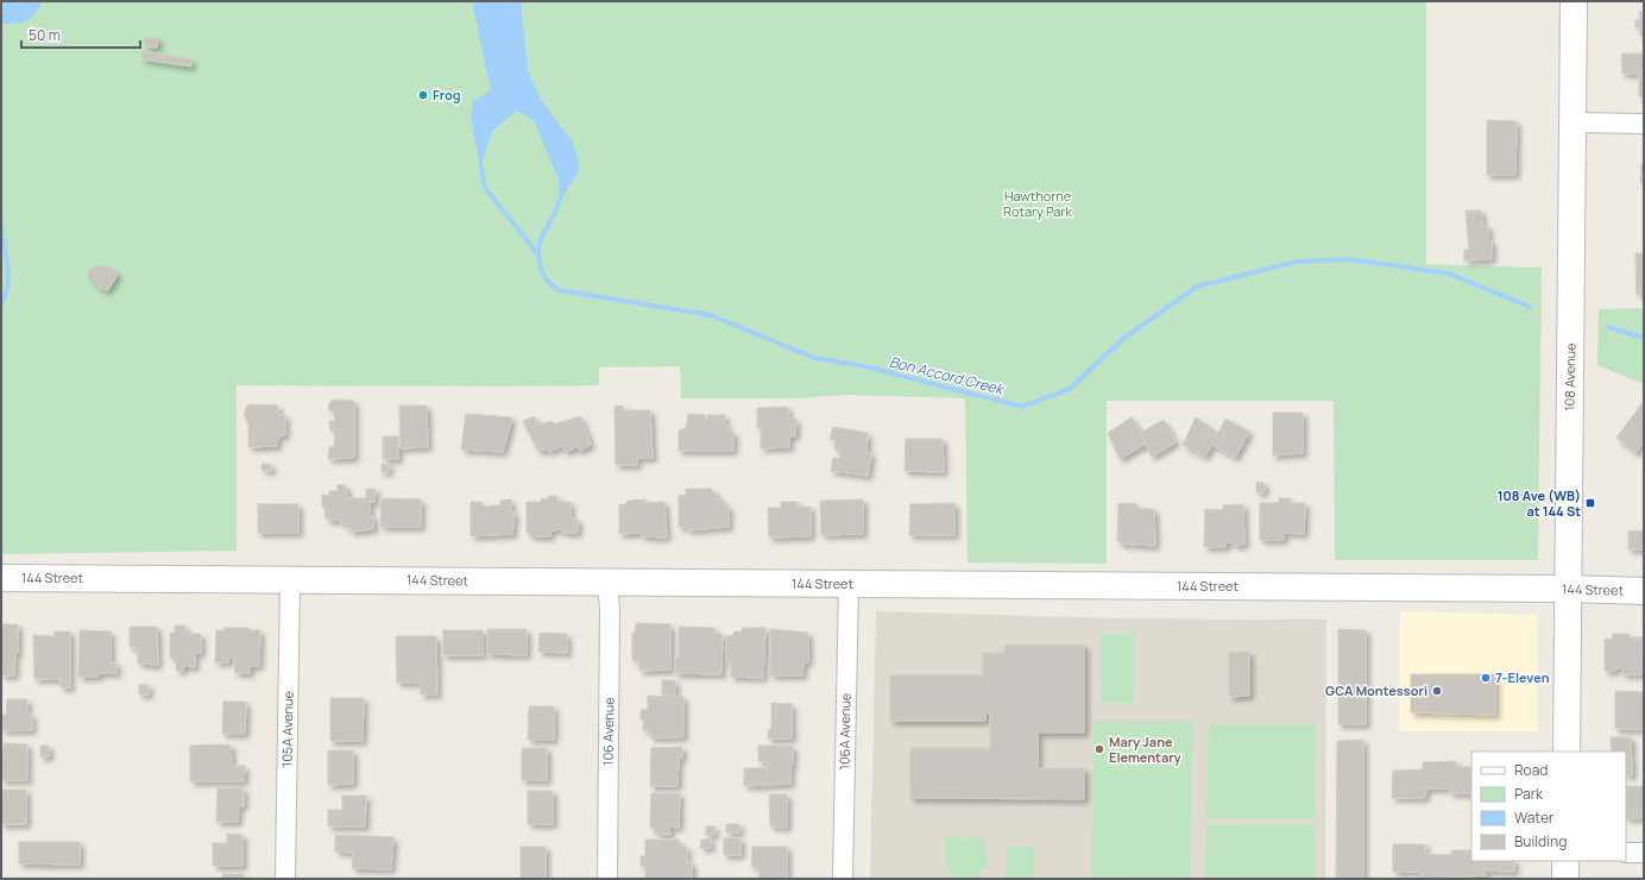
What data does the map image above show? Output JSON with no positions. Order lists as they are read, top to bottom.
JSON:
{
  "streets": {
    "main road": ["108 Avenue", "144 Street"],
    "street": ["105A Avenue", "106 Avenue", "106A Avenue"]
  },
  "crossings": [
    ["108 Avenue", "144 Street"],
    ["144 Street", "105A Avenue"],
    ["144 Street", "106 Avenue"],
    ["144 Street", "106A Avenue"]
  ],
  "water": ["Bon Accord Creek"],
  "parks": ["Hawthorne Rotary Park"],
  "places": {
    "other": [
      "Frog",
      "7-Eleven",
      "GCA Montessori",
      "Mary Jane Elementary"
    ],
    "transit": ["108 Ave (WB) at 144 St"]
  },
  "legend": [
    "Road",
    "Park",
    "Water",
    "Building"
  ],
  "scale_bar": "50 m"
}
